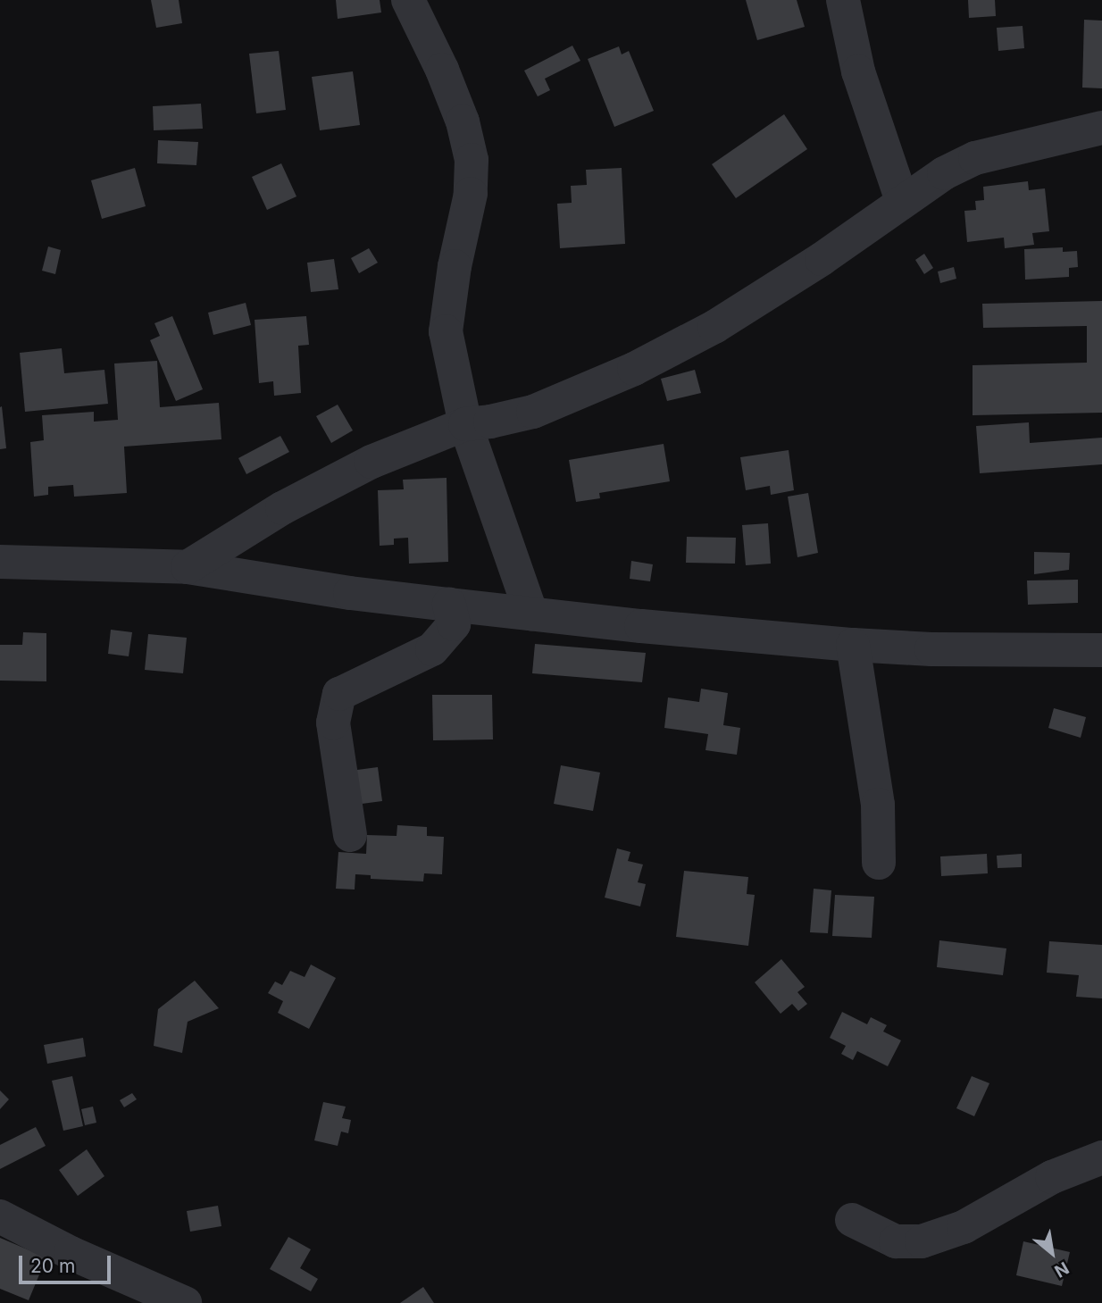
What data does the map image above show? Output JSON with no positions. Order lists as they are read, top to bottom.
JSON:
{
  "scale_bar": "20 m",
  "north": "bottom right"
}
